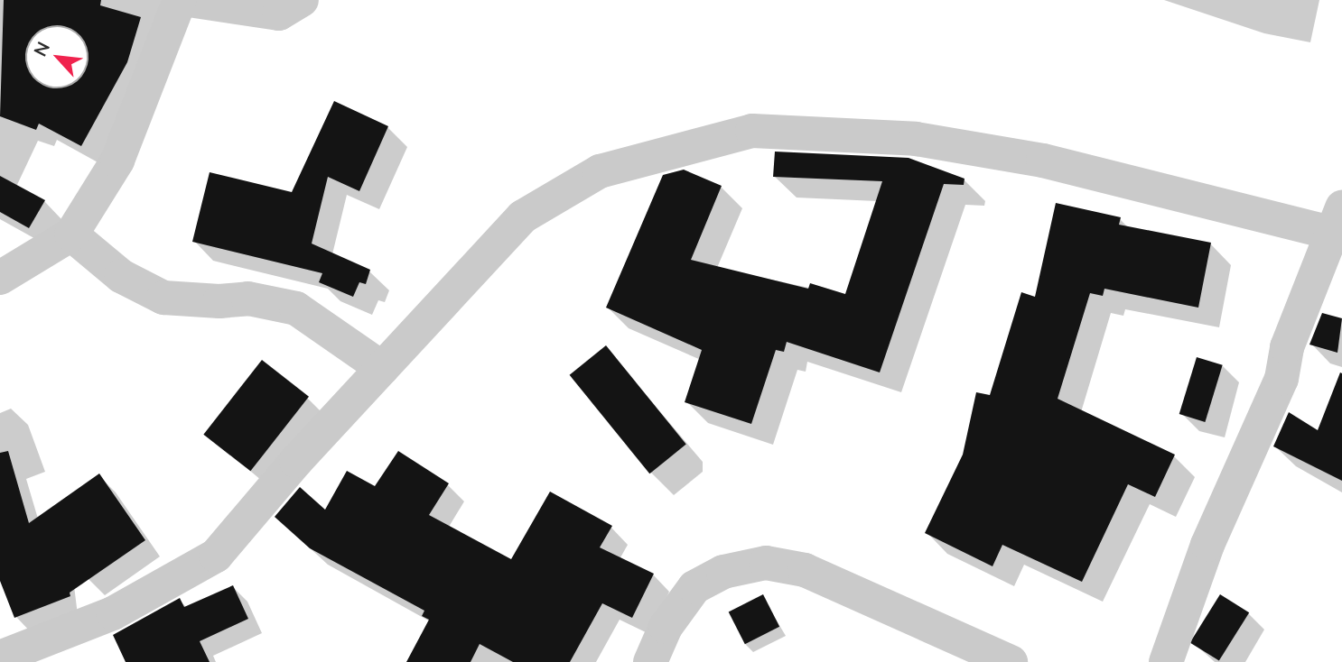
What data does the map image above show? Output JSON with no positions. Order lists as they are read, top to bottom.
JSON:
{
  "north": "top left"
}
